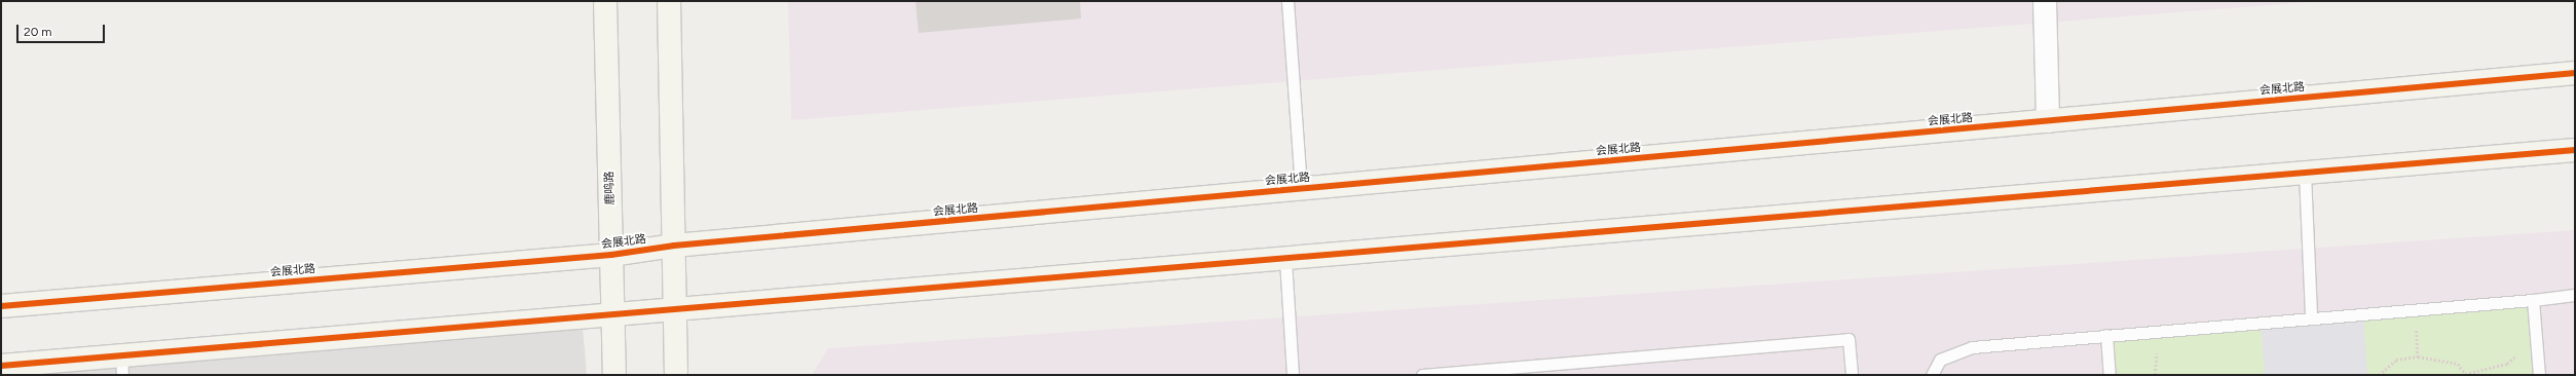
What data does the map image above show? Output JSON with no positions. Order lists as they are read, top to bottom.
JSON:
{
  "streets": {
    "main road": ["会展北路", "鹿鸣路"]
  },
  "crossings": [
    ["会展北路", "鹿鸣路"]
  ],
  "scale_bar": "20 m"
}
